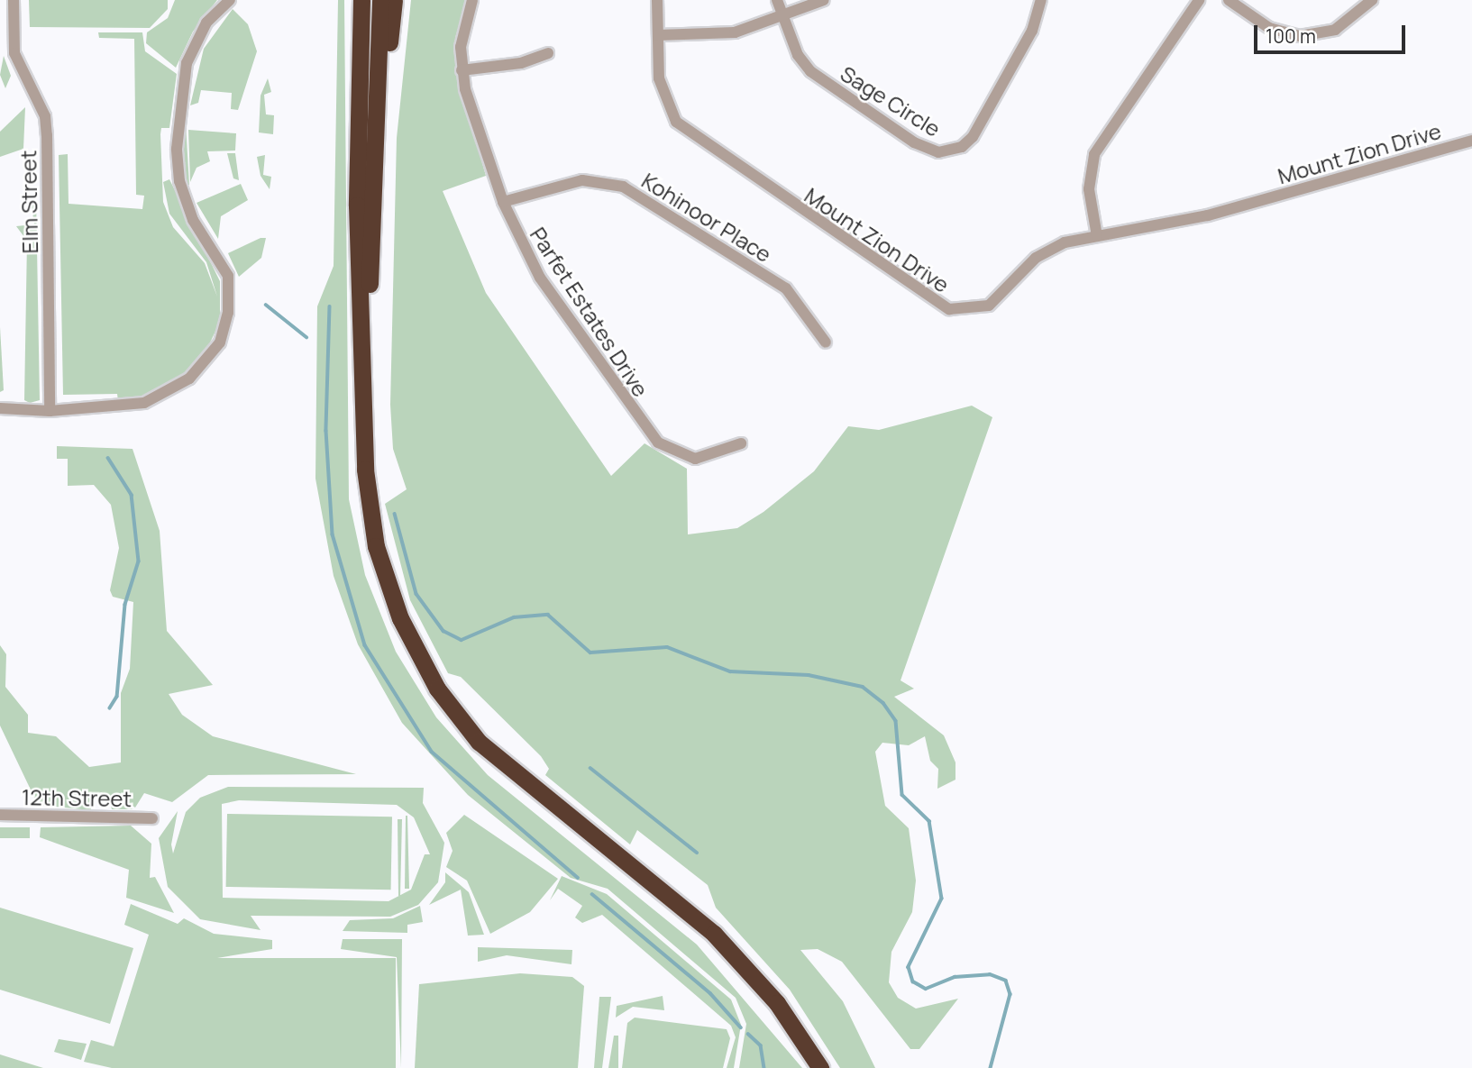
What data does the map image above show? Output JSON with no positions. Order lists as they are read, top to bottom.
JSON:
{
  "streets": {
    "street": [
      "Sage Circle",
      "Mount Zion Drive",
      "Elm Street",
      "Kohinoor Place",
      "Parfet Estates Drive",
      "12th Street"
    ]
  },
  "crossings": [
    ["Kohinoor Place", "Parfet Estates Drive"]
  ],
  "scale_bar": "100 m"
}
